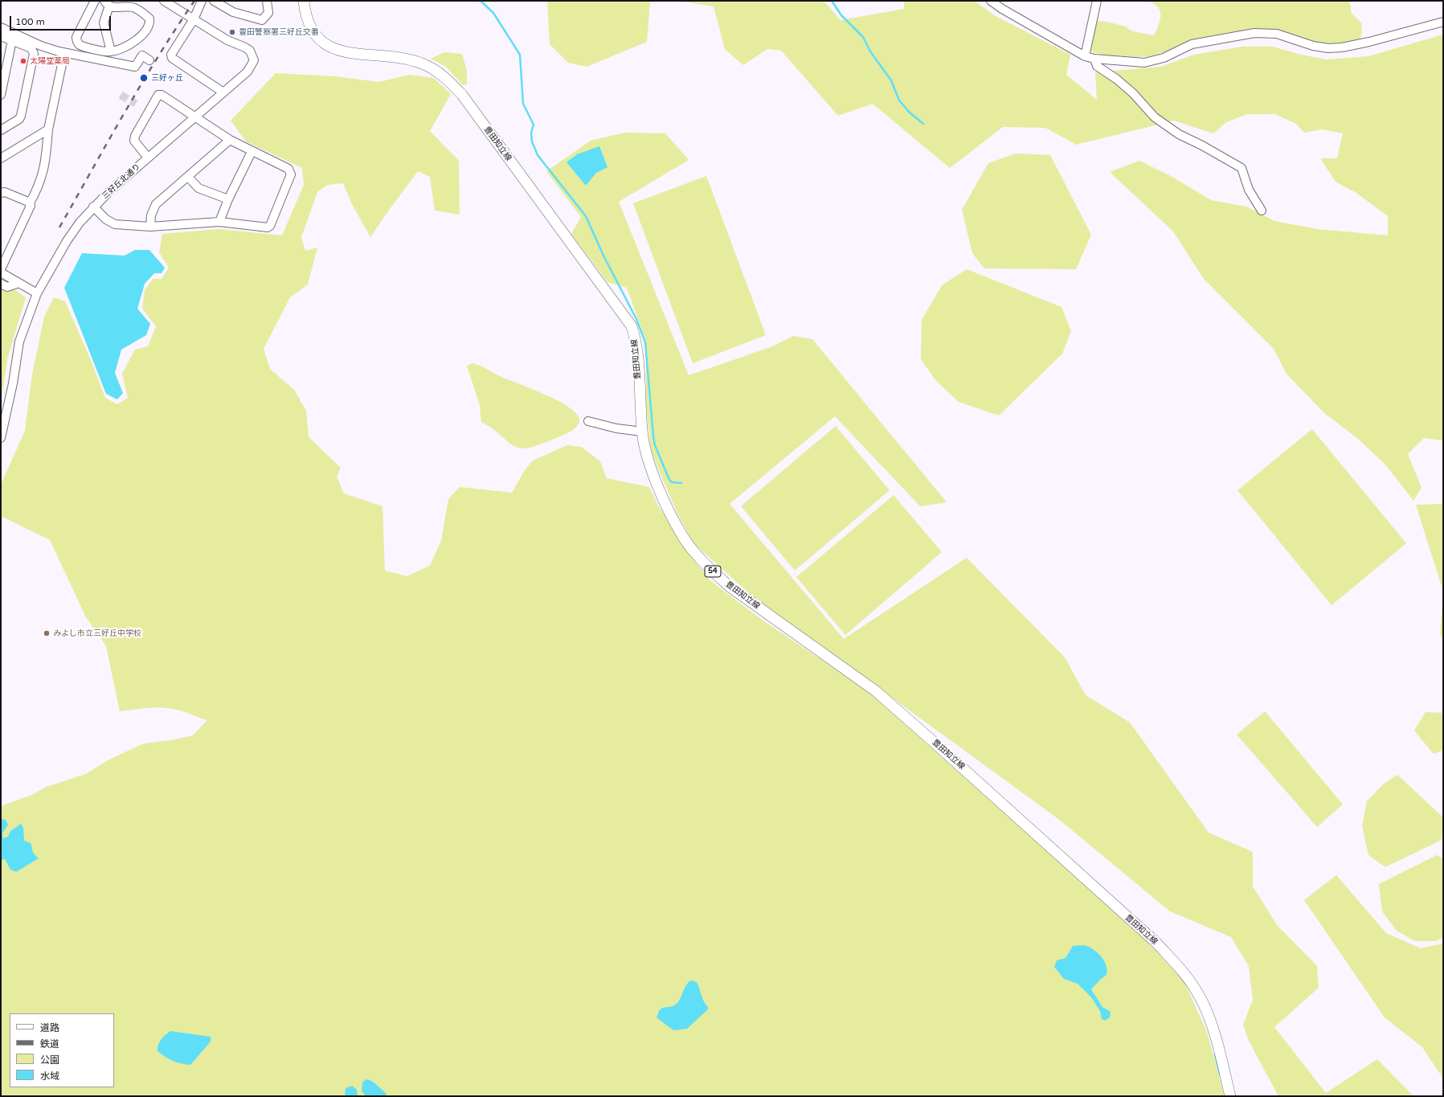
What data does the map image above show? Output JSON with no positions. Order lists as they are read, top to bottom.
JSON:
{
  "streets": {
    "main road": ["豊田知立線", "54"],
    "street": ["三好丘北通り"]
  },
  "places": [
    "豊田警察署三好丘交番",
    "太陽堂薬局",
    "三好ヶ丘",
    "みよし市立三好丘中学校"
  ],
  "legend": [
    "道路",
    "鉄道",
    "公園",
    "水域"
  ],
  "scale_bar": "100 m"
}
